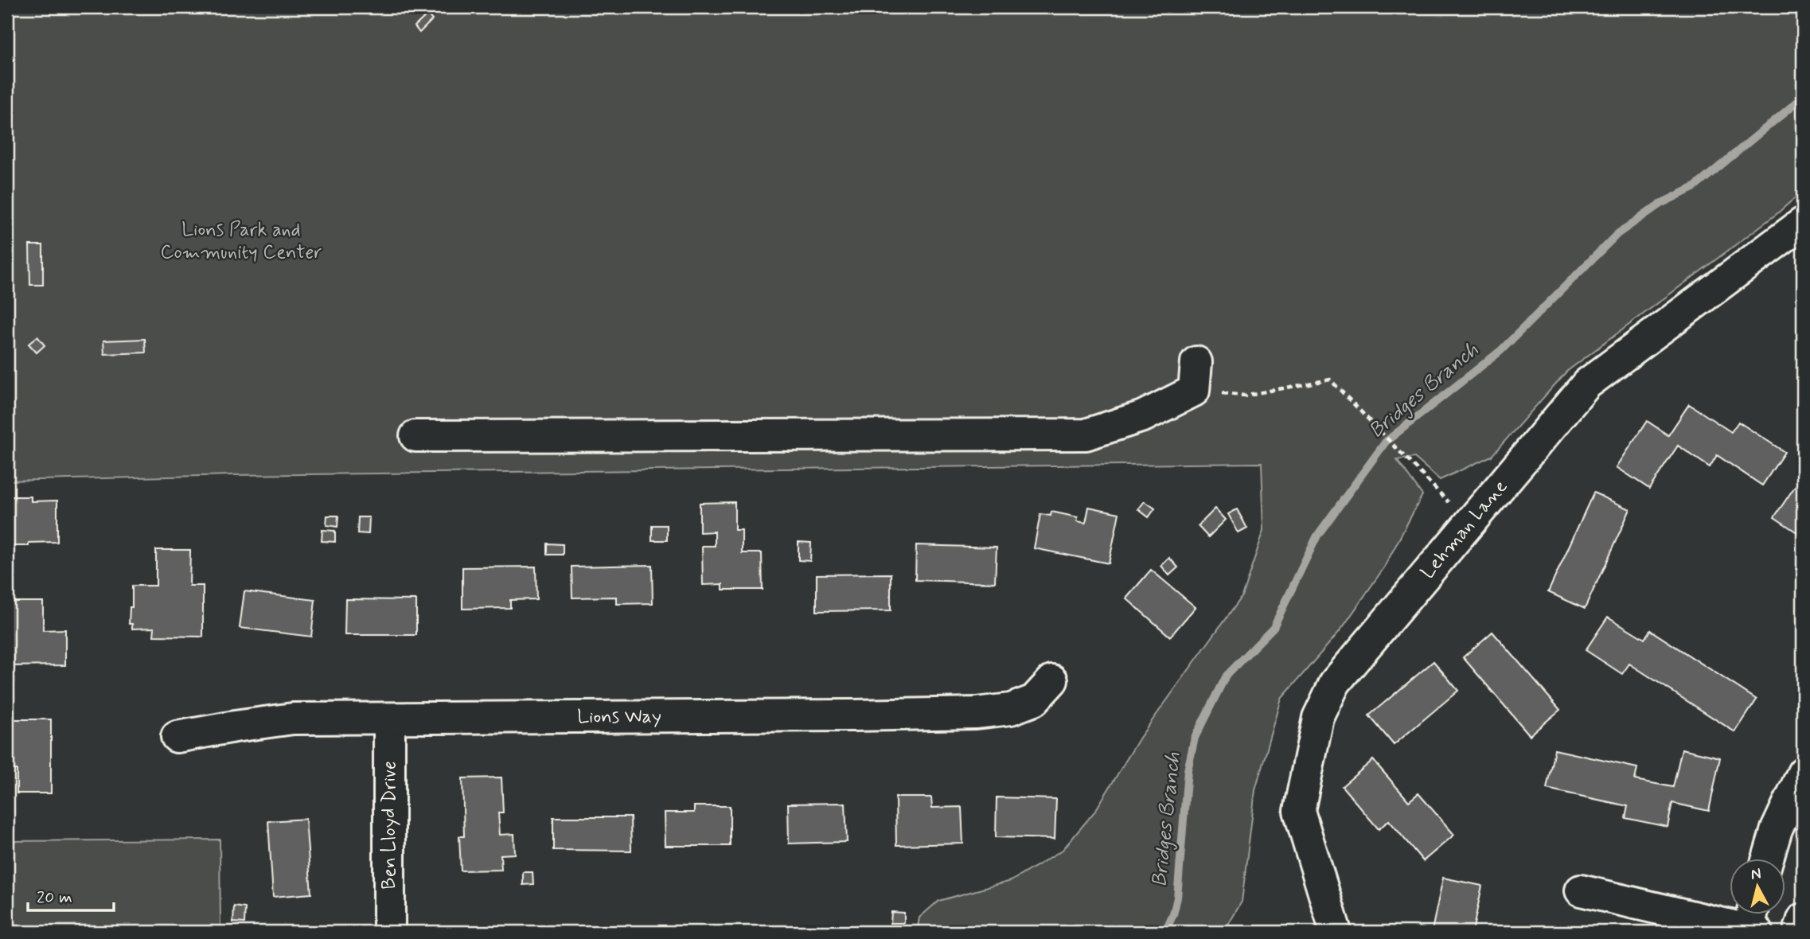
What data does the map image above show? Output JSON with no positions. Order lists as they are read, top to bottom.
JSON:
{
  "streets": {
    "street": ["Lehman Lane", "Lions Way", "Ben Lloyd Drive"]
  },
  "crossings": [
    ["Lions Way", "Ben Lloyd Drive"]
  ],
  "water": ["Bridges Branch"],
  "parks": ["Lions Park and Community Center"],
  "scale_bar": "20 m",
  "north": "top"
}
